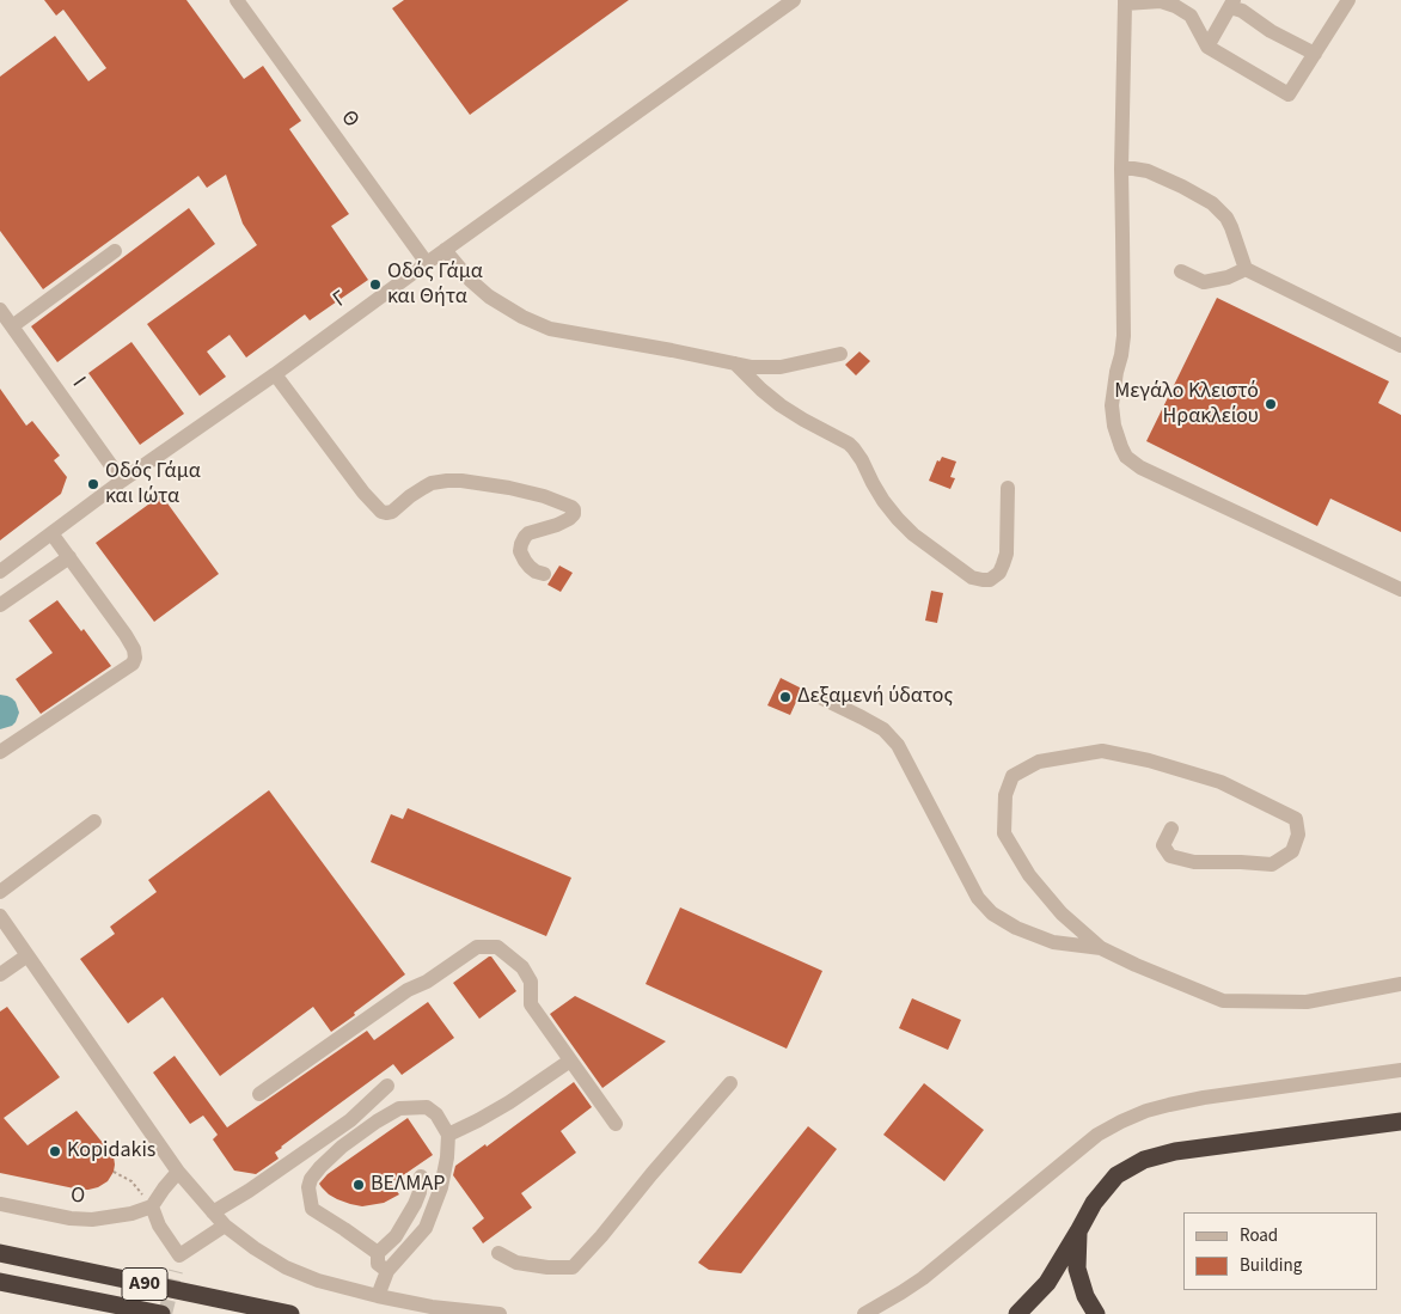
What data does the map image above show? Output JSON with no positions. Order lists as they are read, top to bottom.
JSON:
{
  "streets": {
    "highway": ["Α90"],
    "street": [
      "Θ",
      "Γ",
      "Ι",
      "Ο"
    ]
  },
  "crossings": [
    ["Θ", "Γ"],
    ["Γ", "Ι"]
  ],
  "places": [
    "Οδός Γάμα και Θήτα",
    "Μεγάλο Κλειστό Ηρακλείου",
    "Οδός Γάμα και Ιώτα",
    "Δεξαμενή ύδατος",
    "Kopidakis",
    "ΒΕΛΜΑΡ"
  ],
  "legend": ["Road", "Building"]
}
